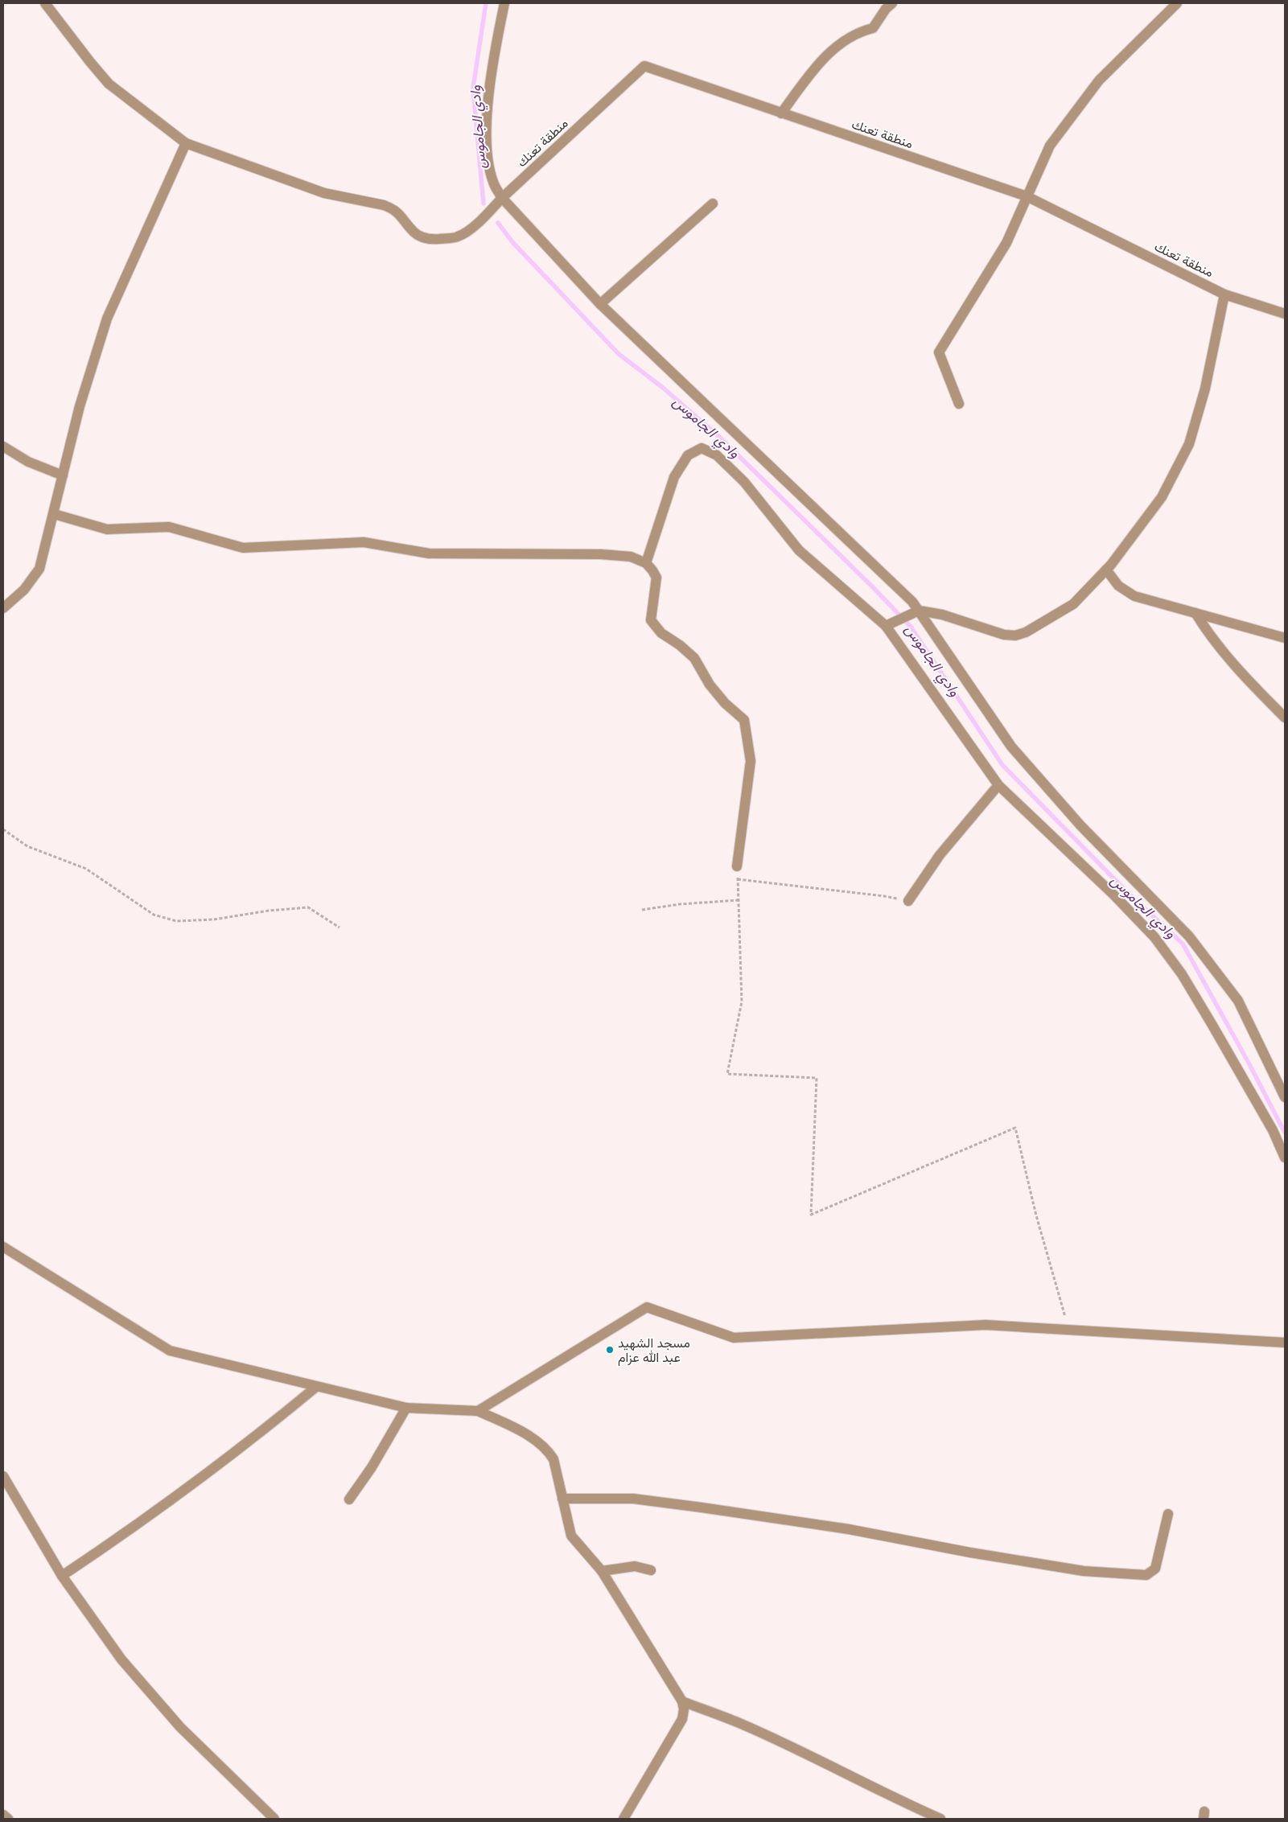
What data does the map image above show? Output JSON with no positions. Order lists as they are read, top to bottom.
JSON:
{
  "streets": {
    "street": ["منطقة تعنك"]
  },
  "water": ["وادي الجاموس"],
  "places": ["مسجد الشهيد عبد الله عزام"]
}
